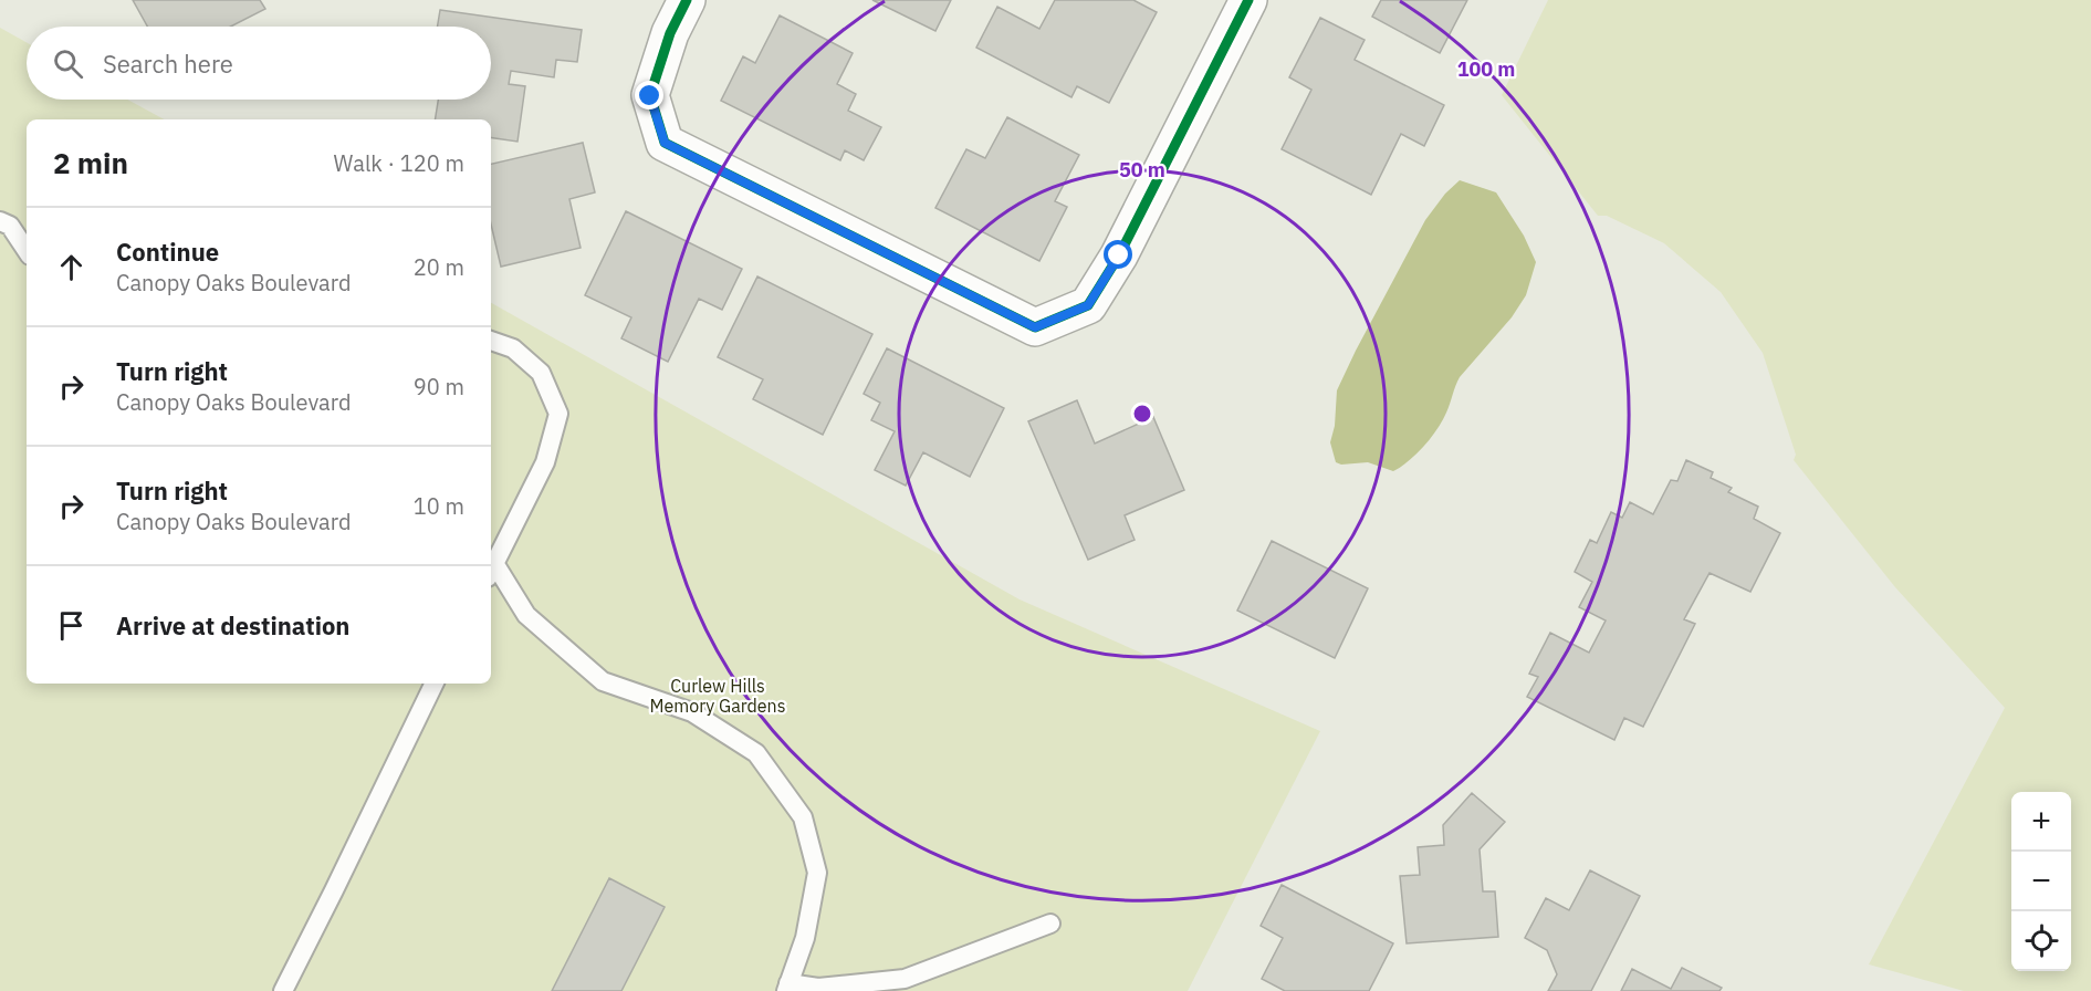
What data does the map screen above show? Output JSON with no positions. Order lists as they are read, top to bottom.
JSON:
{
  "parks": ["Curlew Hills Memory Gardens"],
  "page": {
    "search": "Search here",
    "heading": ["2 min", "Walk · 120 m"],
    "list": [
      ["Continue", "Canopy Oaks Boulevard", "20 m"],
      ["Turn right", "Canopy Oaks Boulevard", "90 m"],
      ["Turn right", "Canopy Oaks Boulevard", "10 m"],
      "Arrive at destination"
    ],
    "map_buttons": ["+", "−"]
  },
  "rings": ["100 m", "50 m"]
}
